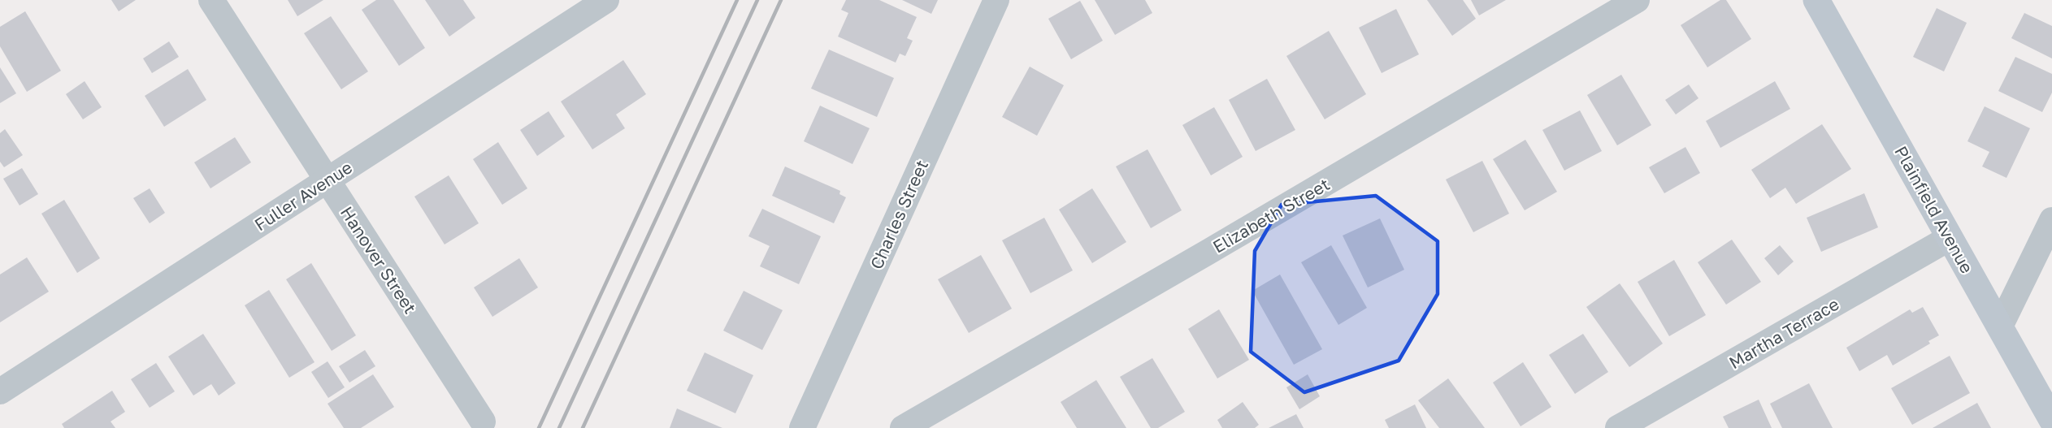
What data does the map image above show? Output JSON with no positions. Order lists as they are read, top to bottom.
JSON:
{
  "streets": {
    "main road": ["Plainfield Avenue"],
    "street": [
      "Fuller Avenue",
      "Charles Street",
      "Elizabeth Street",
      "Hanover Street",
      "Martha Terrace"
    ]
  },
  "crossings": [
    ["Fuller Avenue", "Hanover Street"],
    ["Plainfield Avenue", "Martha Terrace"]
  ]
}
